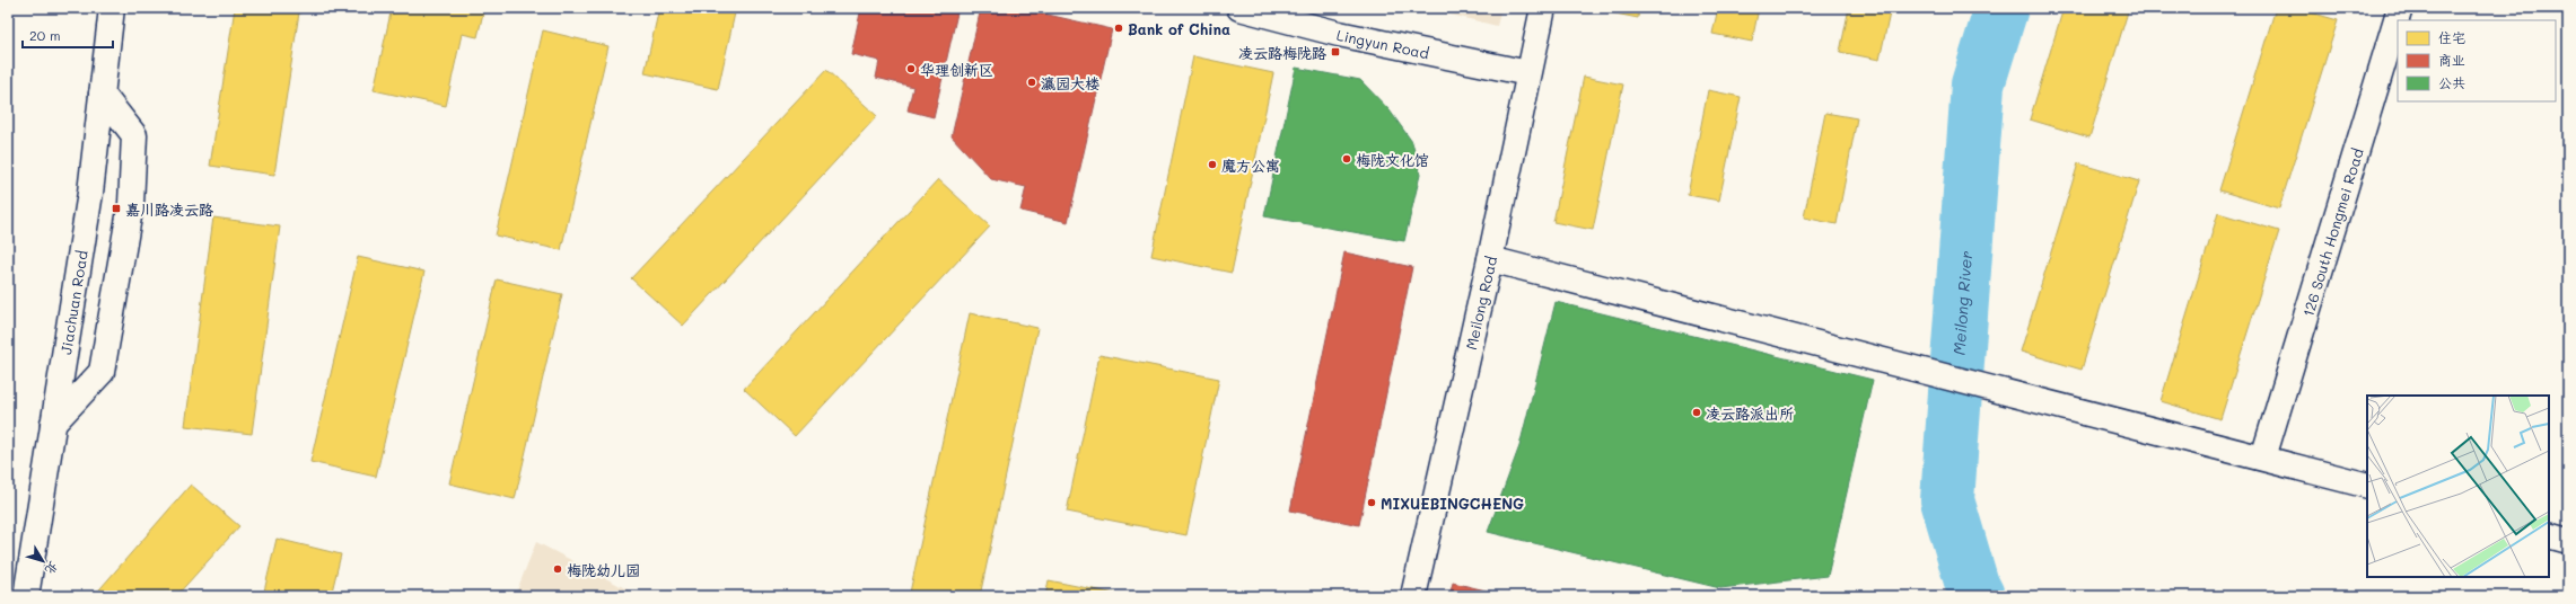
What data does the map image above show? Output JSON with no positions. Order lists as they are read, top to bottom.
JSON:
{
  "streets": {
    "street": [
      "Lingyun Road",
      "126 South Hongmei Road",
      "Jiachuan Road",
      "Meilong Road"
    ]
  },
  "crossings": [
    ["Lingyun Road", "Meilong Road"]
  ],
  "water": ["Meilong River"],
  "places": {
    "other": [
      "Bank of China",
      "华理创新区",
      "瀛园大楼",
      "梅陇文化馆",
      "魔方公寓",
      "凌云路派出所",
      "MIXUEBINGCHENG",
      "梅陇幼儿园"
    ],
    "transit": ["凌云路梅陇路", "嘉川路凌云路"]
  },
  "legend": ["住宅", "商业", "公共"],
  "scale_bar": "20 m",
  "north": "bottom right"
}
